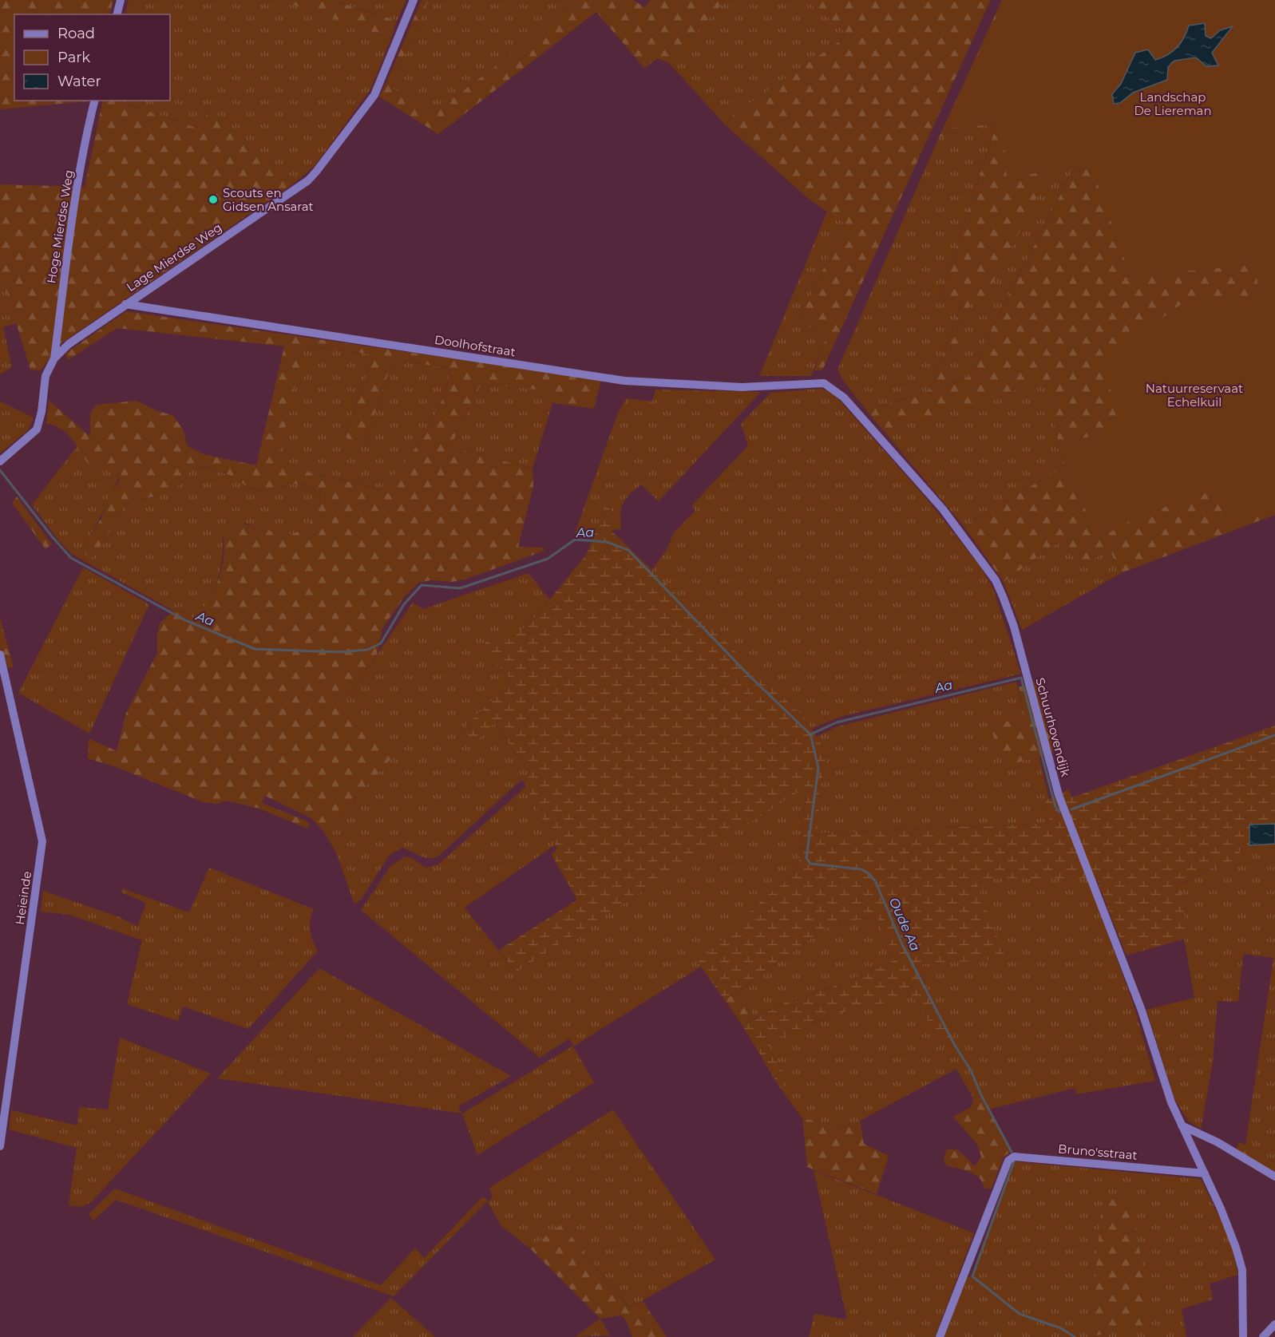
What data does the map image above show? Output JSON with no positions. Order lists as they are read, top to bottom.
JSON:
{
  "streets": {
    "street": [
      "Hoge Mierdse Weg",
      "Lage Mierdse Weg",
      "Doolhofstraat",
      "Schuurhovendijk",
      "Heieinde",
      "Bruno'sstraat"
    ]
  },
  "crossings": [
    ["Hoge Mierdse Weg", "Lage Mierdse Weg"],
    ["Lage Mierdse Weg", "Doolhofstraat"],
    ["Doolhofstraat", "Schuurhovendijk"],
    ["Schuurhovendijk", "Bruno'sstraat"]
  ],
  "water": ["Aa", "Oude Aa"],
  "parks": ["Landschap De Liereman", "Natuurreservaat Echelkuil"],
  "places": ["Scouts en Gidsen Ansarat"],
  "legend": ["Road", "Park", "Water"]
}
